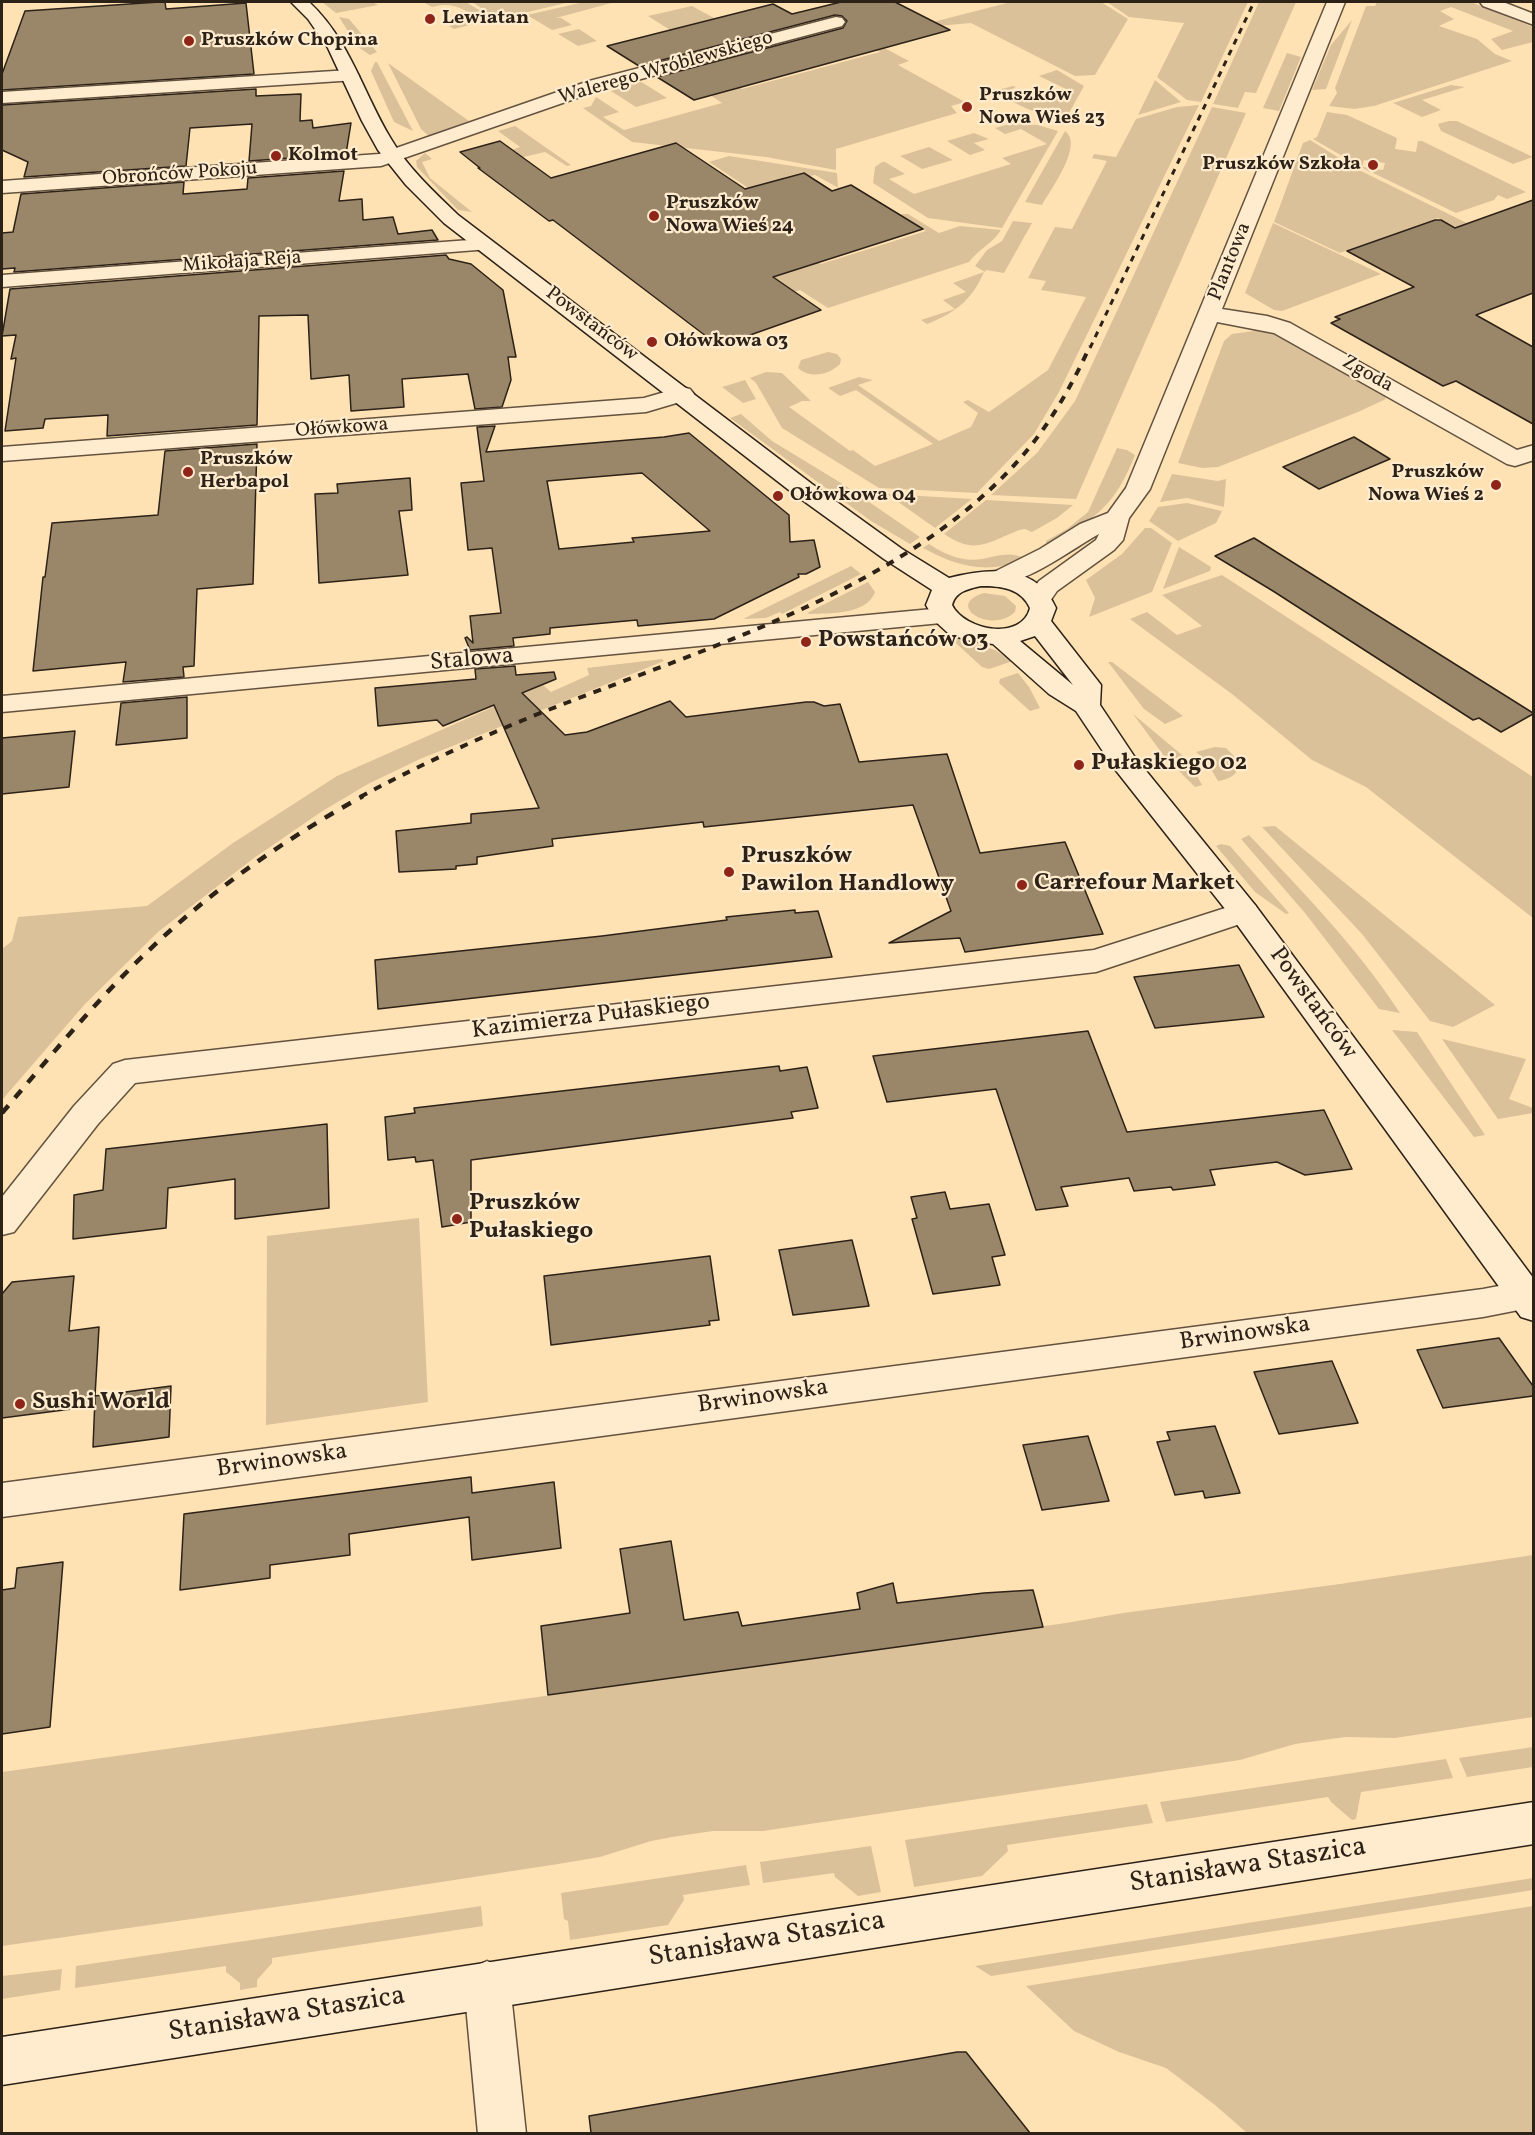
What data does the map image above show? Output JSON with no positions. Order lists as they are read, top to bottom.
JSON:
{
  "streets": {
    "street": [
      "Walerego Wróblewskiego",
      "Obrońców Pokoju",
      "Plantowa",
      "Mikołaja Reja",
      "Powstańców",
      "Zgoda",
      "Ołówkowa",
      "Stalowa",
      "Kazimierza Pułaskiego",
      "Brwinowska",
      "Stanisława Staszica"
    ]
  },
  "crossings": [
    ["Walerego Wróblewskiego", "Obrońców Pokoju"],
    ["Walerego Wróblewskiego", "Powstańców"],
    ["Obrońców Pokoju", "Powstańców"],
    ["Plantowa", "Powstańców"],
    ["Plantowa", "Zgoda"],
    ["Plantowa", "Stalowa"],
    ["Mikołaja Reja", "Powstańców"],
    ["Powstańców", "Ołówkowa"],
    ["Powstańców", "Stalowa"],
    ["Powstańców", "Kazimierza Pułaskiego"],
    ["Powstańców", "Brwinowska"]
  ],
  "places": [
    "Lewiatan",
    "Pruszków Chopina",
    "Pruszków Nowa Wieś 23",
    "Kolmot",
    "Pruszków Szkoła",
    "Pruszków Nowa Wieś 24",
    "Ołówkowa 03",
    "Pruszków Herbapol",
    "Pruszków Nowa Wieś 2",
    "Ołówkowa 04",
    "Powstańców 03",
    "Pułaskiego 02",
    "Pruszków Pawilon Handlowy",
    "Carrefour Market",
    "Pruszków Pułaskiego",
    "Sushi World"
  ]
}
